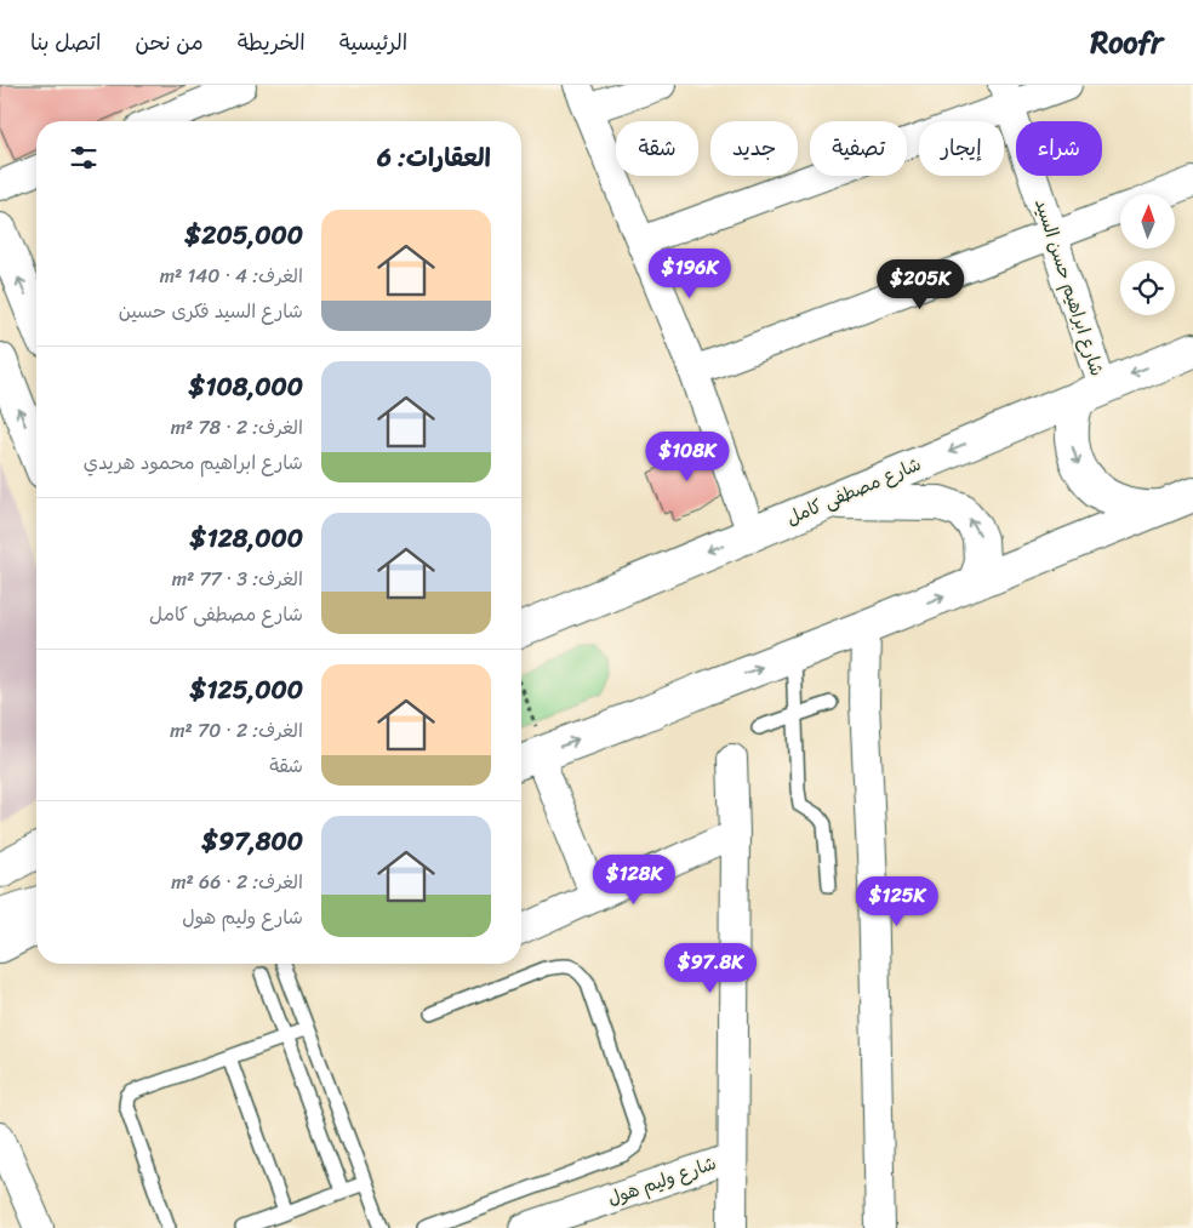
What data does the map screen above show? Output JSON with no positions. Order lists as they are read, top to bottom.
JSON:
{
  "streets": {
    "main road": ["شارع مصطفى كامل"],
    "street": ["شارع ابراهيم حسن السيد", "شارع وليم هول"]
  },
  "crossings": [
    ["شارع ابراهيم حسن السيد", "شارع مصطفى كامل"]
  ],
  "north": "top",
  "page": {
    "header": "Roofr",
    "nav": [
      "الرئيسية",
      "الخريطة",
      "من نحن",
      "اتصل بنا"
    ],
    "chip": [
      "شراء",
      "إيجار",
      "تصفية",
      "جديد",
      "شقة"
    ],
    "heading": "العقارات: 6",
    "list": [
      {
        "name": "$205,000",
        "note": "الغرف: 4 · 140 m² · شارع السيد فكرى حسين"
      },
      {
        "name": "$108,000",
        "note": "الغرف: 2 · 78 m² · شارع ابراهيم محمود هريدي"
      },
      {
        "name": "$128,000",
        "note": "الغرف: 3 · 77 m² · شارع مصطفى كامل"
      },
      {
        "name": "$125,000",
        "note": "الغرف: 2 · 70 m² · شقة"
      },
      {
        "name": "$97,800",
        "note": "الغرف: 2 · 66 m² · شارع وليم هول"
      }
    ],
    "price": [
      "$196K",
      "$205K",
      "$108K",
      "$128K",
      "$125K",
      "$97.8K"
    ]
  }
}
